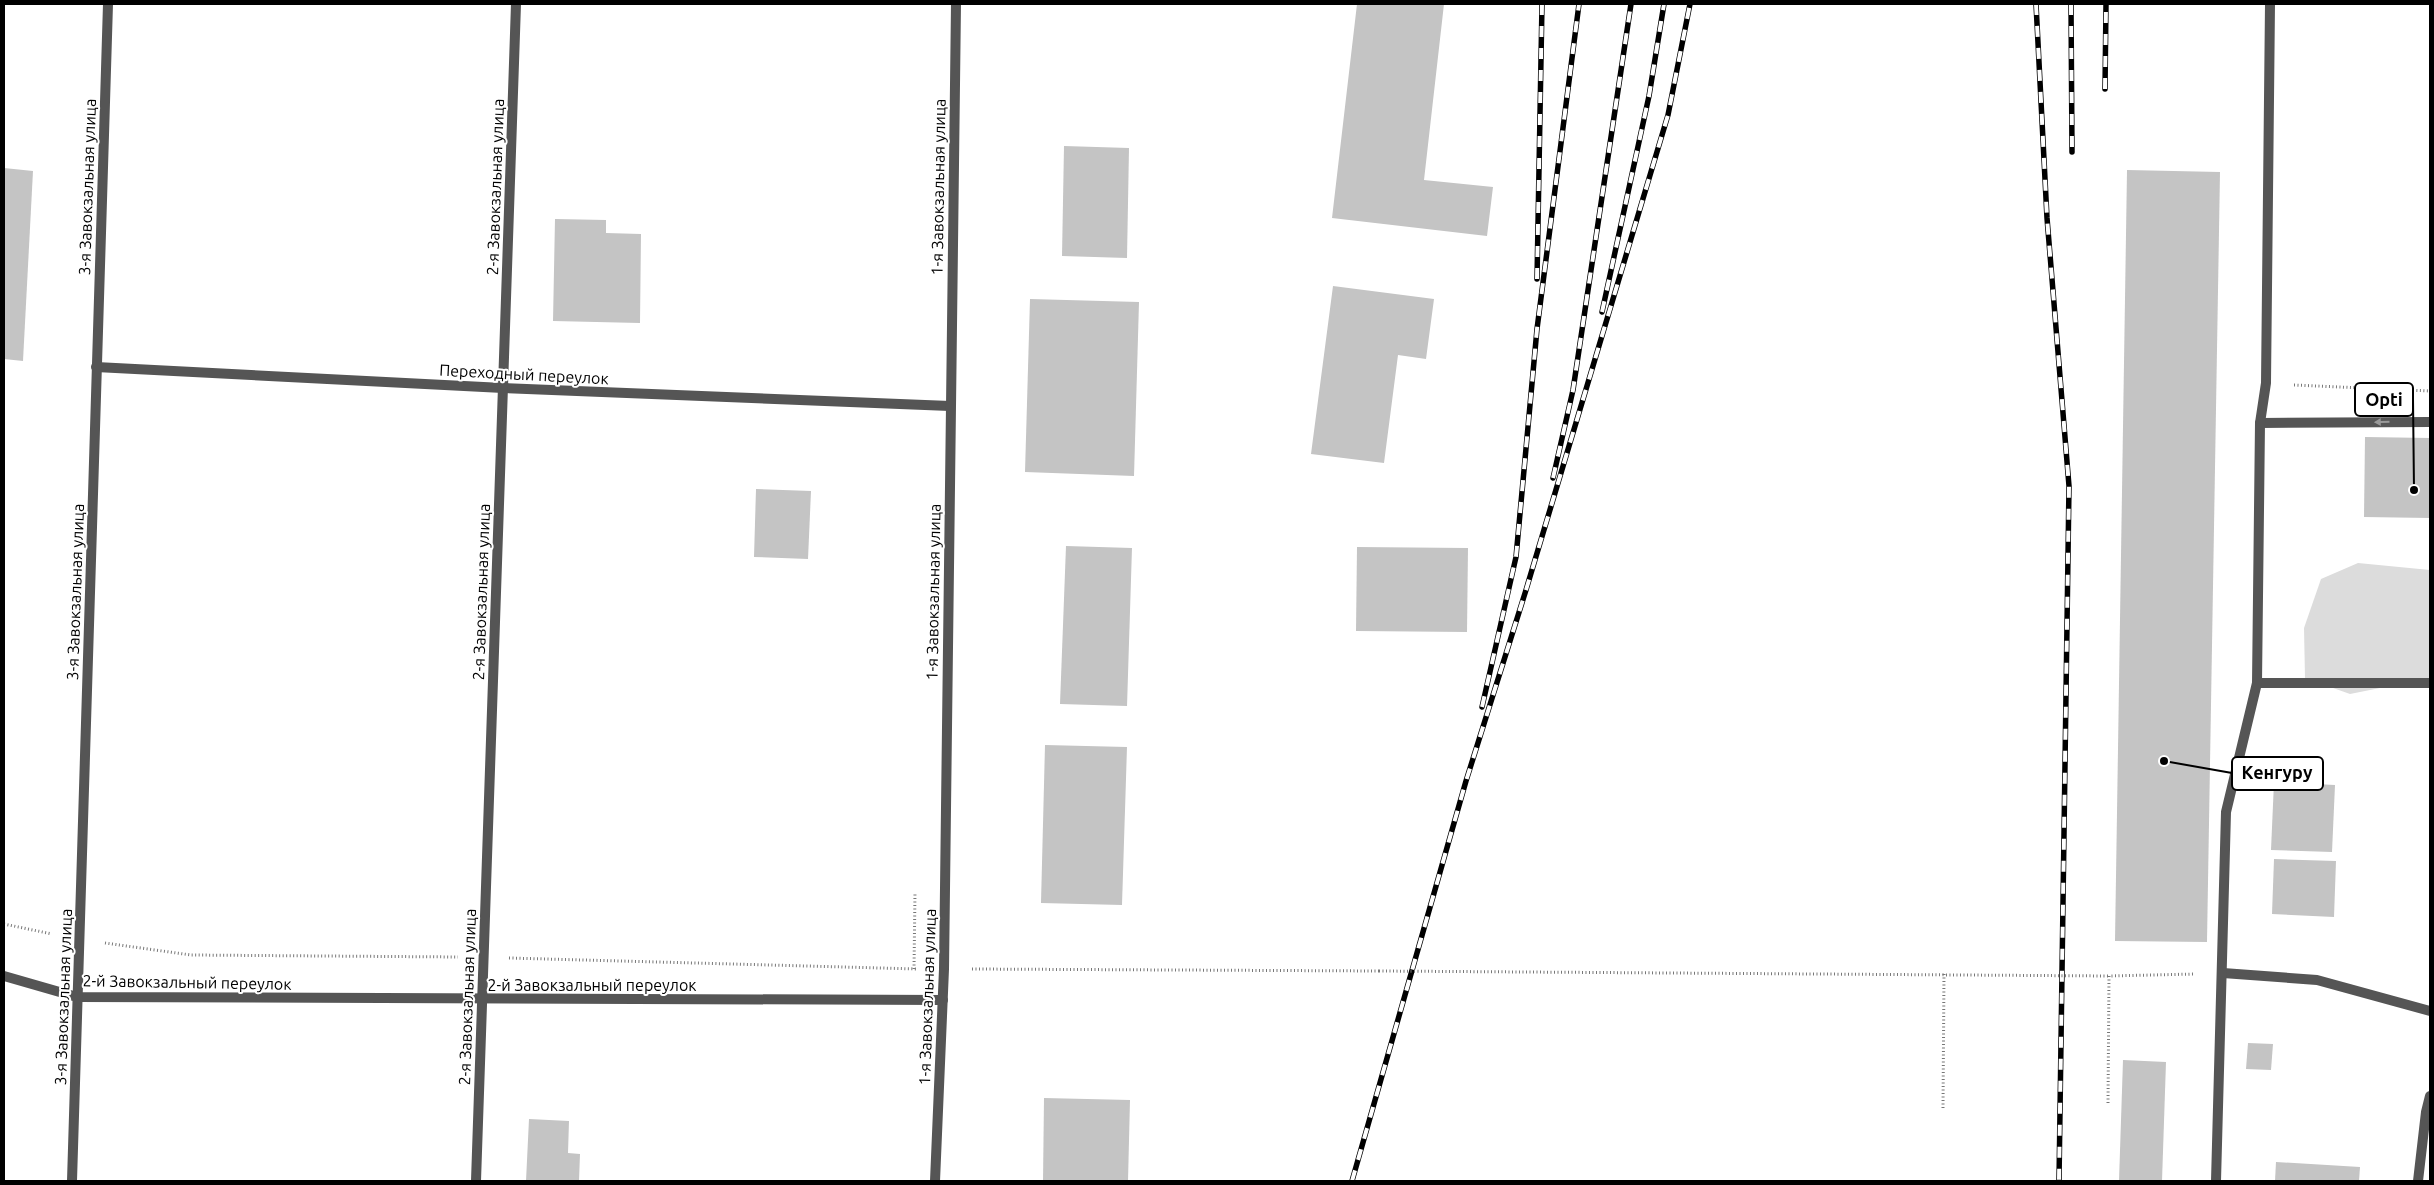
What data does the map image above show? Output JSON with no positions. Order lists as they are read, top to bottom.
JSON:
{
  "streets": {
    "street": [
      "3-я Завокзальная улица",
      "2-я Завокзальная улица",
      "1-я Завокзальная улица",
      "Переходный переулок",
      "2-й Завокзальный переулок"
    ]
  },
  "crossings": [
    ["3-я Завокзальная улица", "Переходный переулок"],
    ["3-я Завокзальная улица", "2-й Завокзальный переулок"],
    ["2-я Завокзальная улица", "Переходный переулок"],
    ["2-я Завокзальная улица", "2-й Завокзальный переулок"],
    ["1-я Завокзальная улица", "Переходный переулок"],
    ["1-я Завокзальная улица", "2-й Завокзальный переулок"]
  ],
  "places": ["Opti", "Кенгуру"]
}
